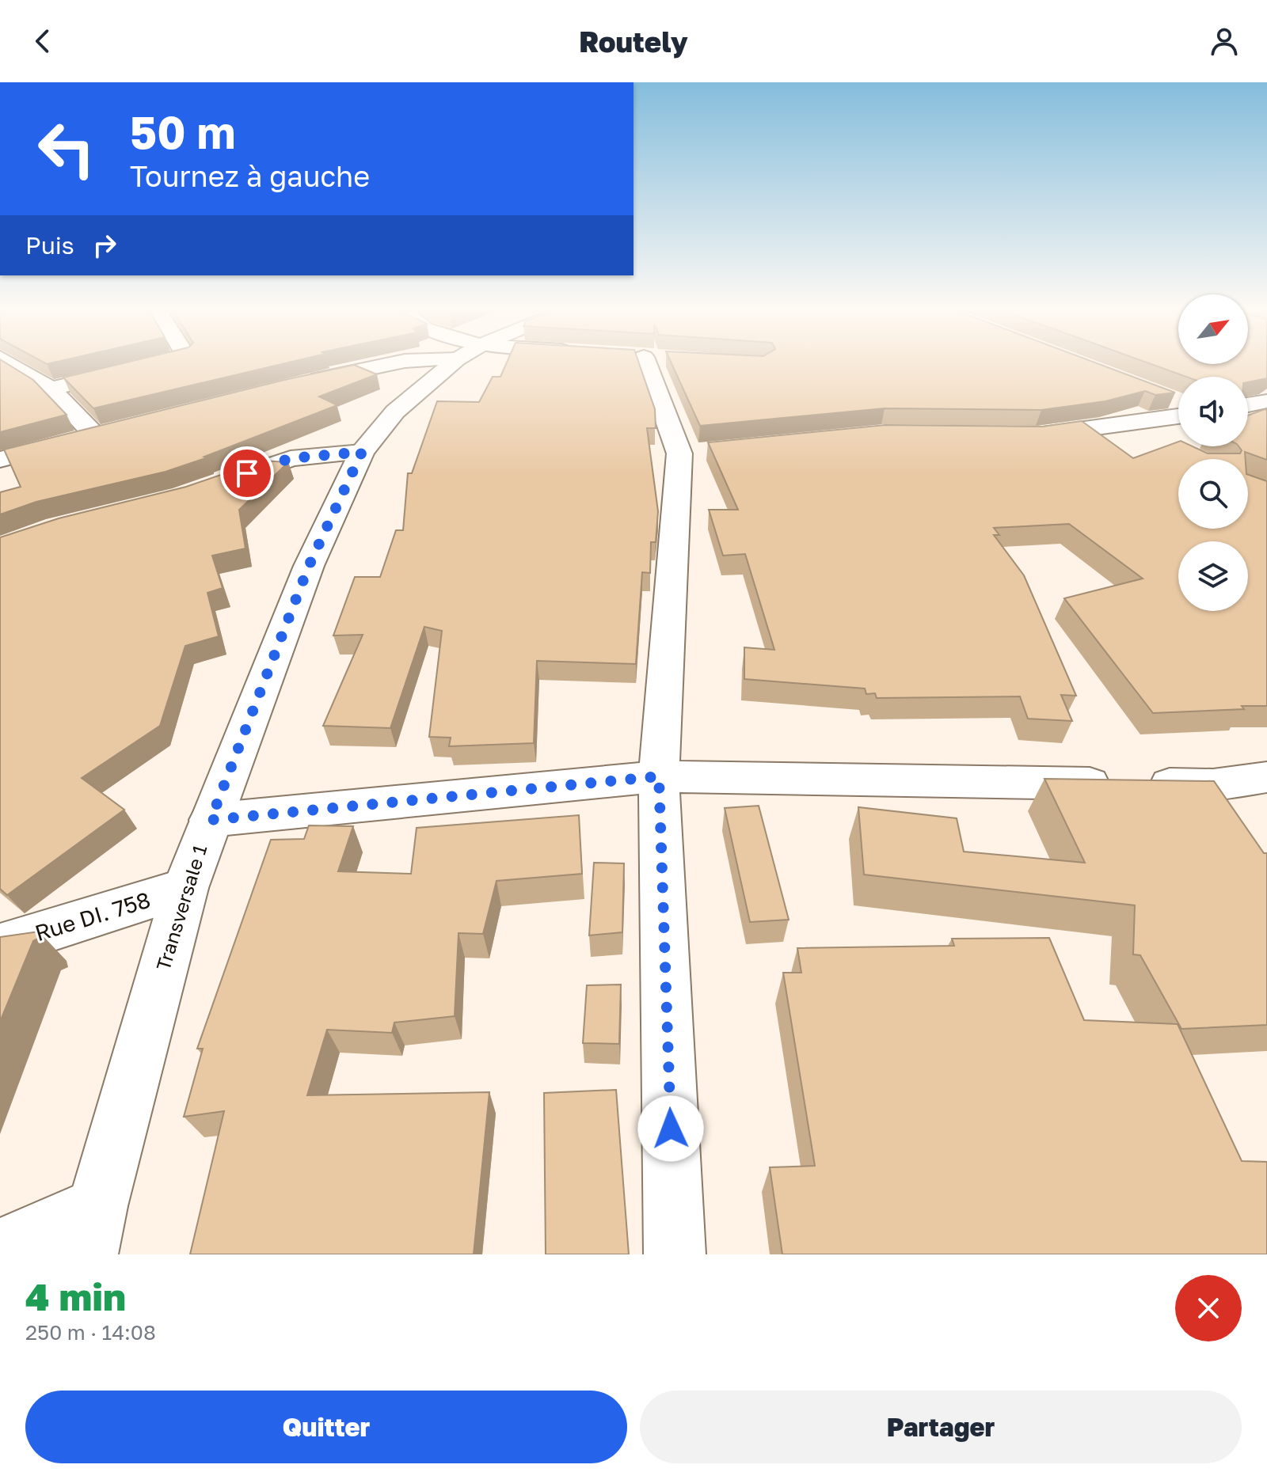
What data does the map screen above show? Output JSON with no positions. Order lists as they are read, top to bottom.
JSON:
{
  "streets": {
    "street": ["Transversale 1", "Rue DI. 758"]
  },
  "crossings": [
    ["Transversale 1", "Rue DI. 758"]
  ],
  "north": "top right",
  "page": {
    "header": "Routely",
    "turn": ["50 m", "Tournez à gauche"],
    "then": "Puis",
    "heading": ["4 min", "250 m · 14:08"],
    "buttons": ["Quitter", "Partager"]
  }
}
